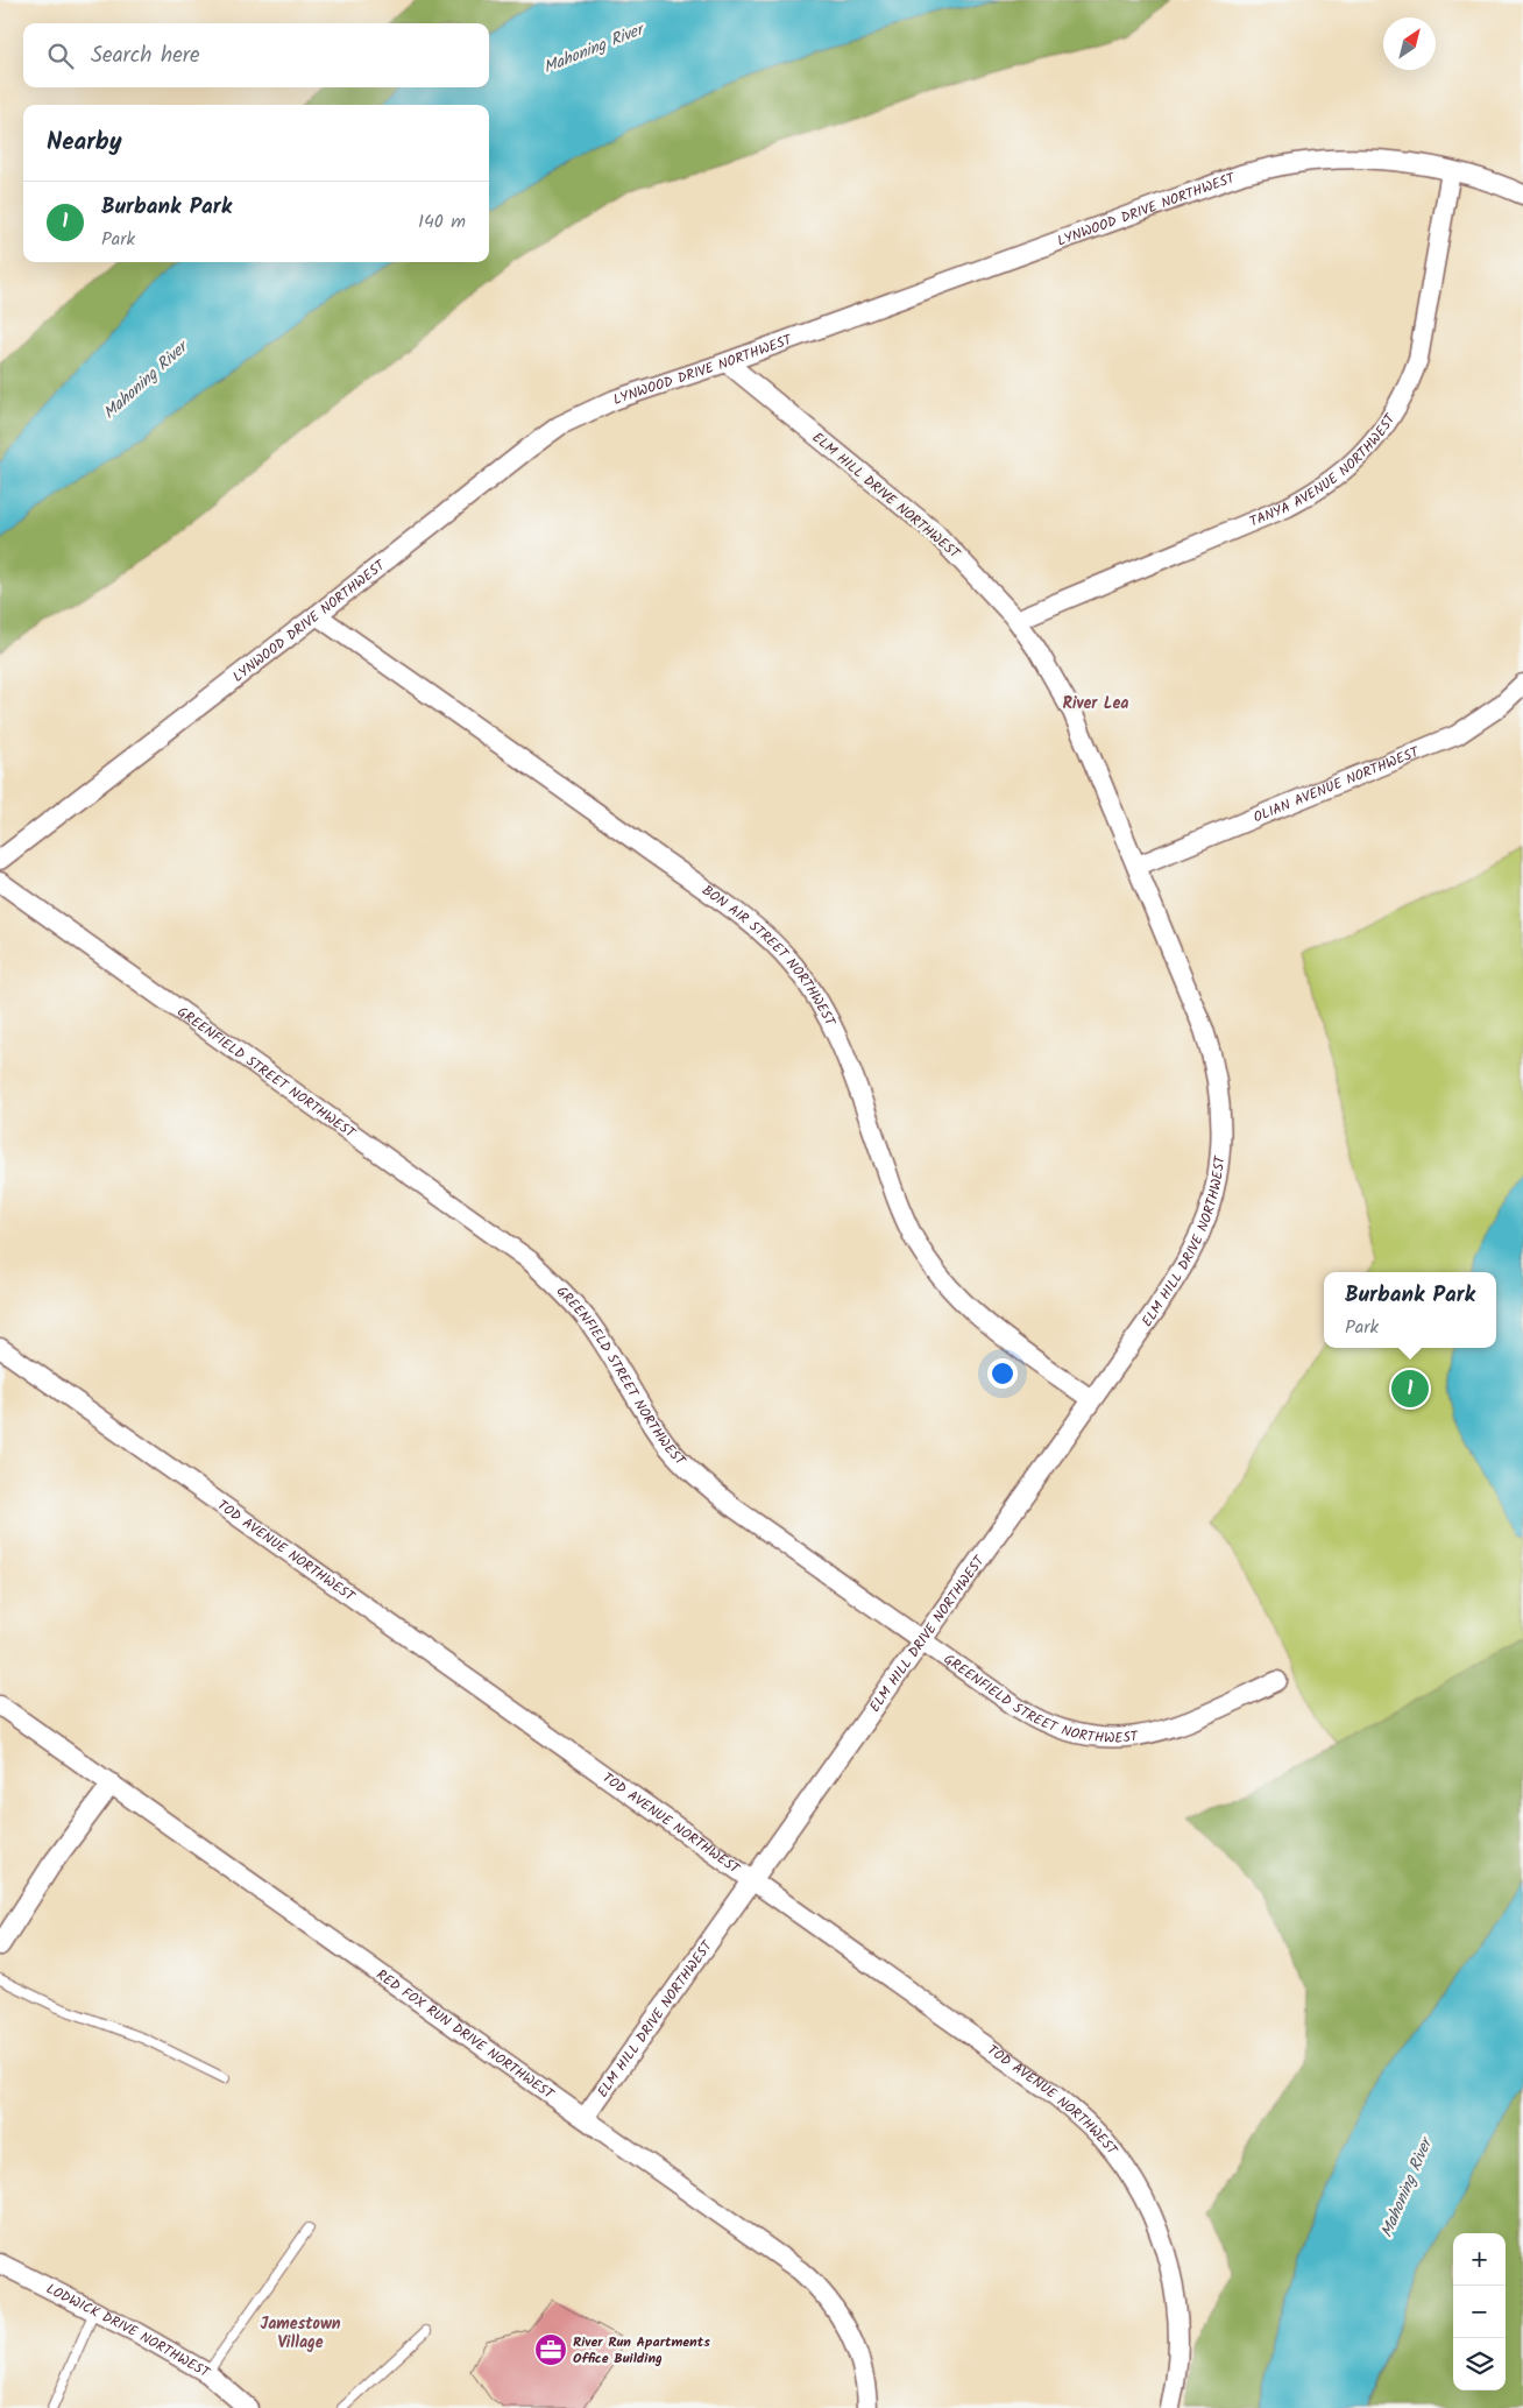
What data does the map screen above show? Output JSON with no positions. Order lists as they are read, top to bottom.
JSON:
{
  "streets": {
    "street": [
      "LYNWOOD DRIVE NORTHWEST",
      "TANYA AVENUE NORTHWEST",
      "ELM HILL DRIVE NORTHWEST",
      "OLIAN AVENUE NORTHWEST",
      "BON AIR STREET NORTHWEST",
      "GREENFIELD STREET NORTHWEST",
      "TOD AVENUE NORTHWEST",
      "RED FOX RUN DRIVE NORTHWEST",
      "LODWICK DRIVE NORTHWEST"
    ]
  },
  "crossings": [
    ["LYNWOOD DRIVE NORTHWEST", "TANYA AVENUE NORTHWEST"],
    ["LYNWOOD DRIVE NORTHWEST", "ELM HILL DRIVE NORTHWEST"],
    ["LYNWOOD DRIVE NORTHWEST", "BON AIR STREET NORTHWEST"],
    ["TANYA AVENUE NORTHWEST", "ELM HILL DRIVE NORTHWEST"],
    ["ELM HILL DRIVE NORTHWEST", "OLIAN AVENUE NORTHWEST"],
    ["ELM HILL DRIVE NORTHWEST", "BON AIR STREET NORTHWEST"],
    ["ELM HILL DRIVE NORTHWEST", "GREENFIELD STREET NORTHWEST"],
    ["ELM HILL DRIVE NORTHWEST", "TOD AVENUE NORTHWEST"],
    ["ELM HILL DRIVE NORTHWEST", "RED FOX RUN DRIVE NORTHWEST"]
  ],
  "districts": ["River Lea", "Jamestown Village"],
  "water": ["Mahoning River"],
  "places": {
    "office": ["River Run Apartments Office Building"]
  },
  "north": "top right",
  "page": {
    "search": "Search here",
    "heading": "Nearby",
    "list": [
      {
        "mark": "1",
        "name": "Burbank Park",
        "note": "Park",
        "value": "140 m"
      }
    ],
    "popup": ["Burbank Park", "Park"],
    "pins": "1",
    "map_buttons": ["+", "−"]
  }
}
